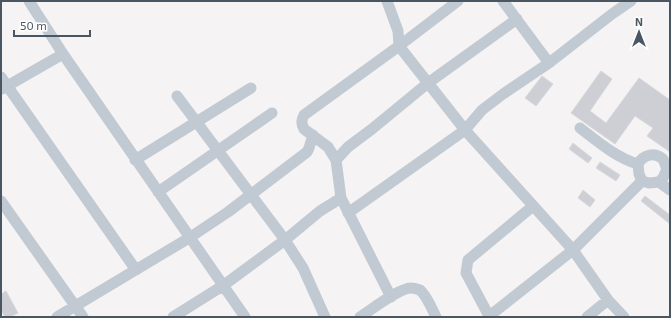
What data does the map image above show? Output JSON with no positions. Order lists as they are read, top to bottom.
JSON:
{
  "scale_bar": "50 m",
  "north": "top"
}
